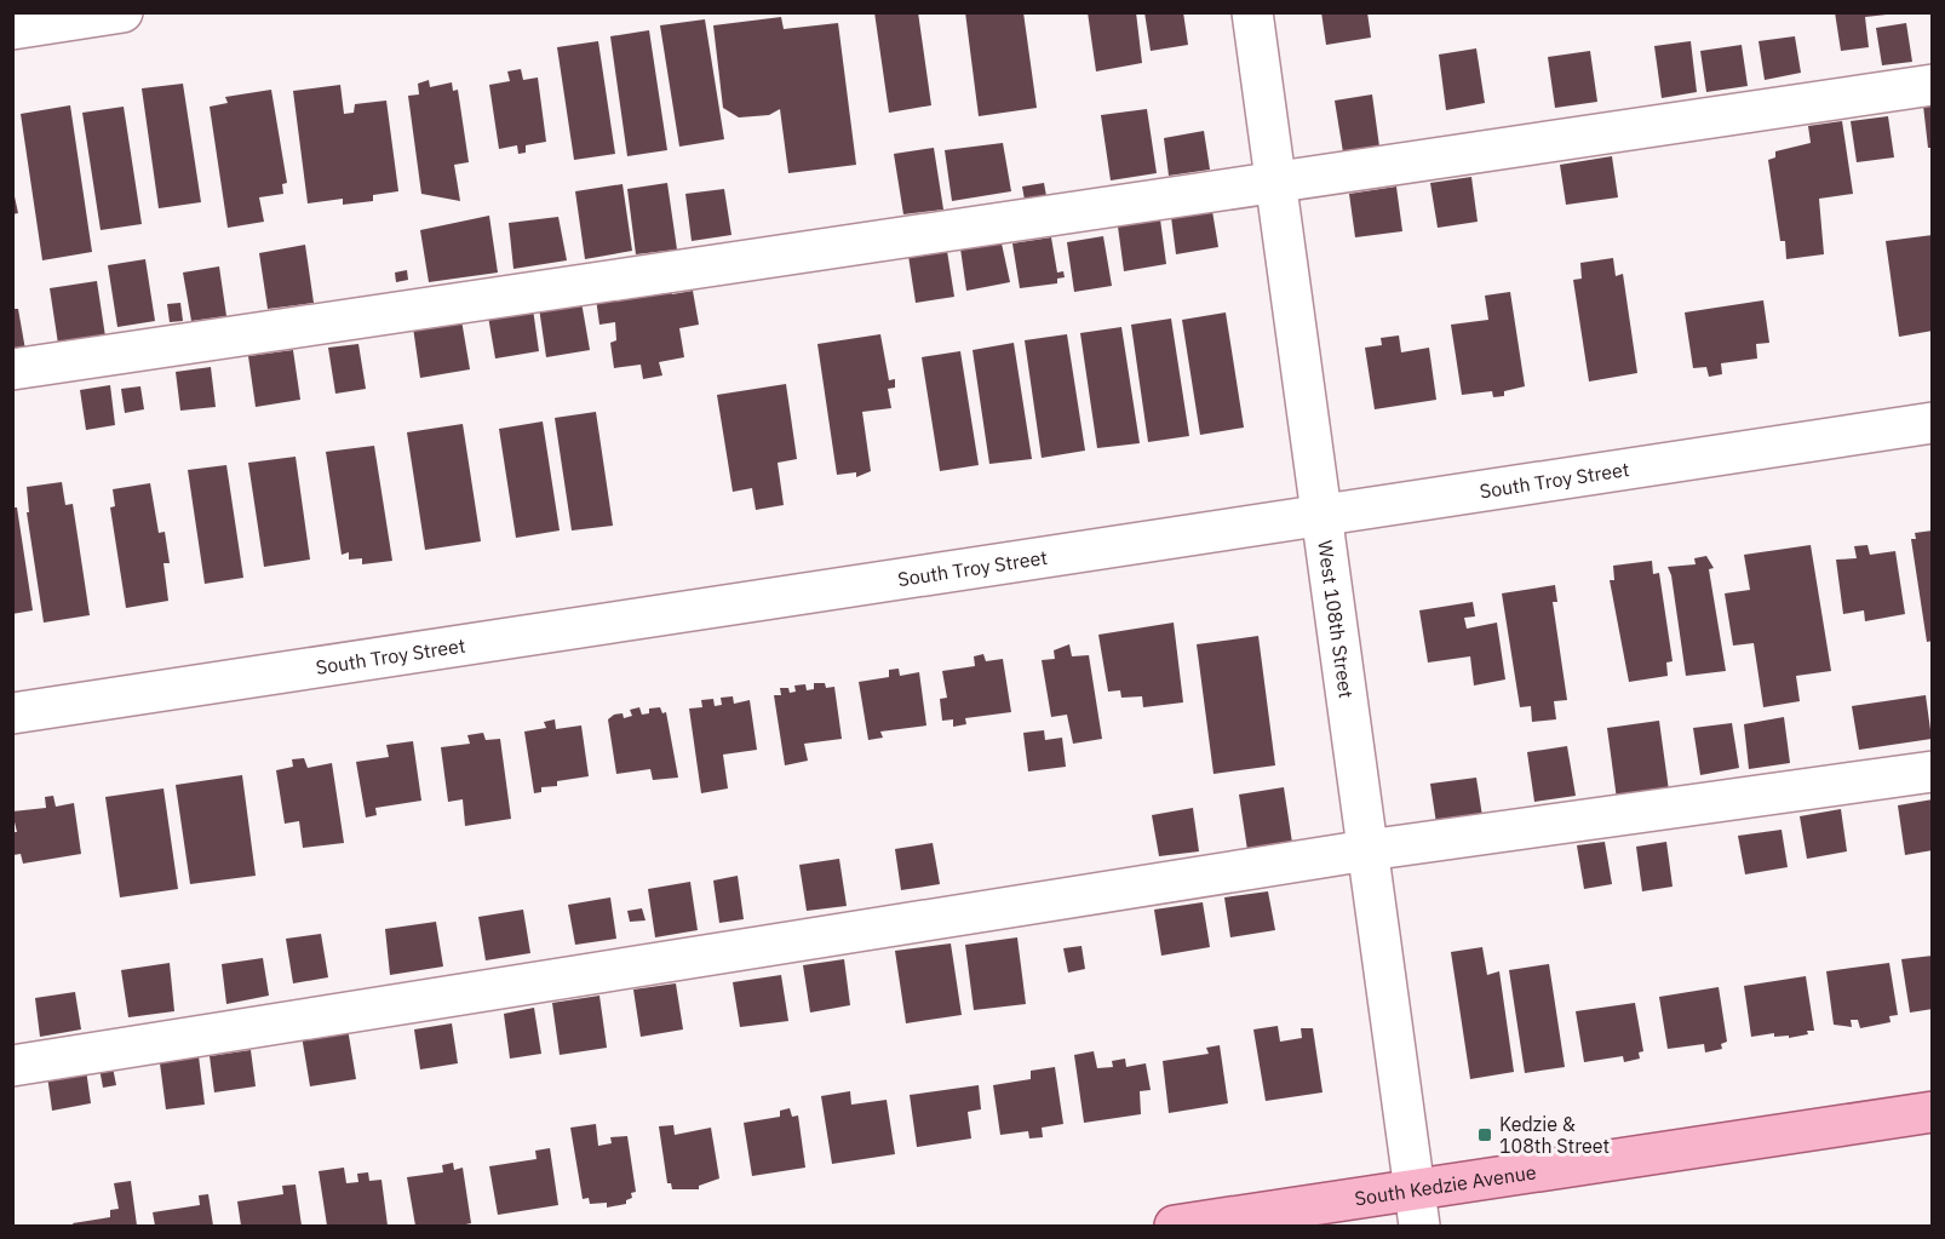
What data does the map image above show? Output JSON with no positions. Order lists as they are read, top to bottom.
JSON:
{
  "streets": {
    "main road": ["South Kedzie Avenue"],
    "street": ["South Troy Street", "West 108th Street"]
  },
  "crossings": [
    ["South Troy Street", "West 108th Street"],
    ["West 108th Street", "South Kedzie Avenue"]
  ],
  "places": {
    "transit": ["Kedzie & 108th Street"]
  }
}
